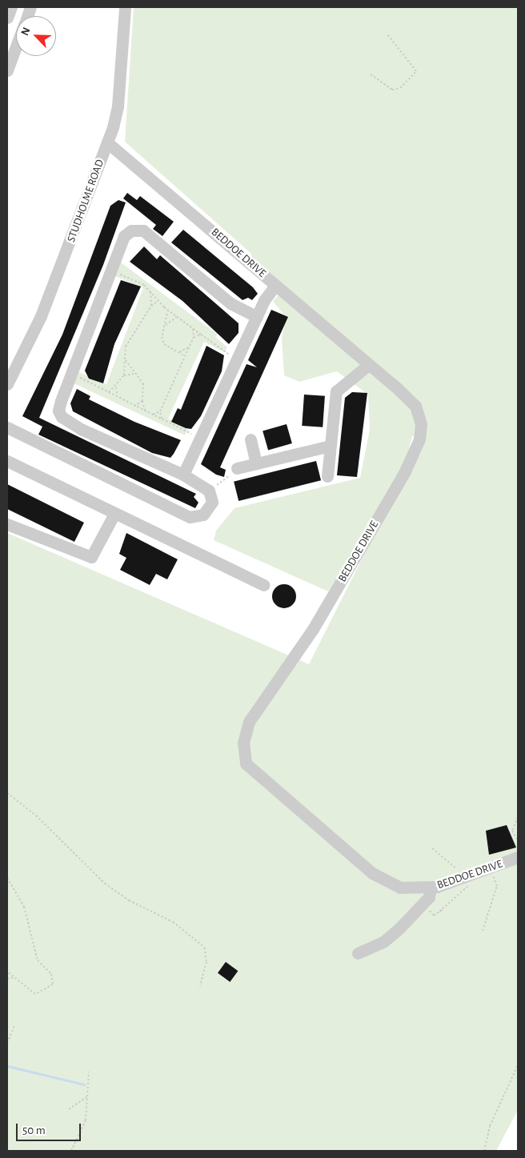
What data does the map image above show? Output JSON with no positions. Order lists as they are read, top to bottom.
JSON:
{
  "streets": {
    "street": ["STUDHOLME ROAD", "BEDDOE DRIVE"]
  },
  "crossings": [
    ["STUDHOLME ROAD", "BEDDOE DRIVE"]
  ],
  "scale_bar": "50 m",
  "north": "top left"
}
